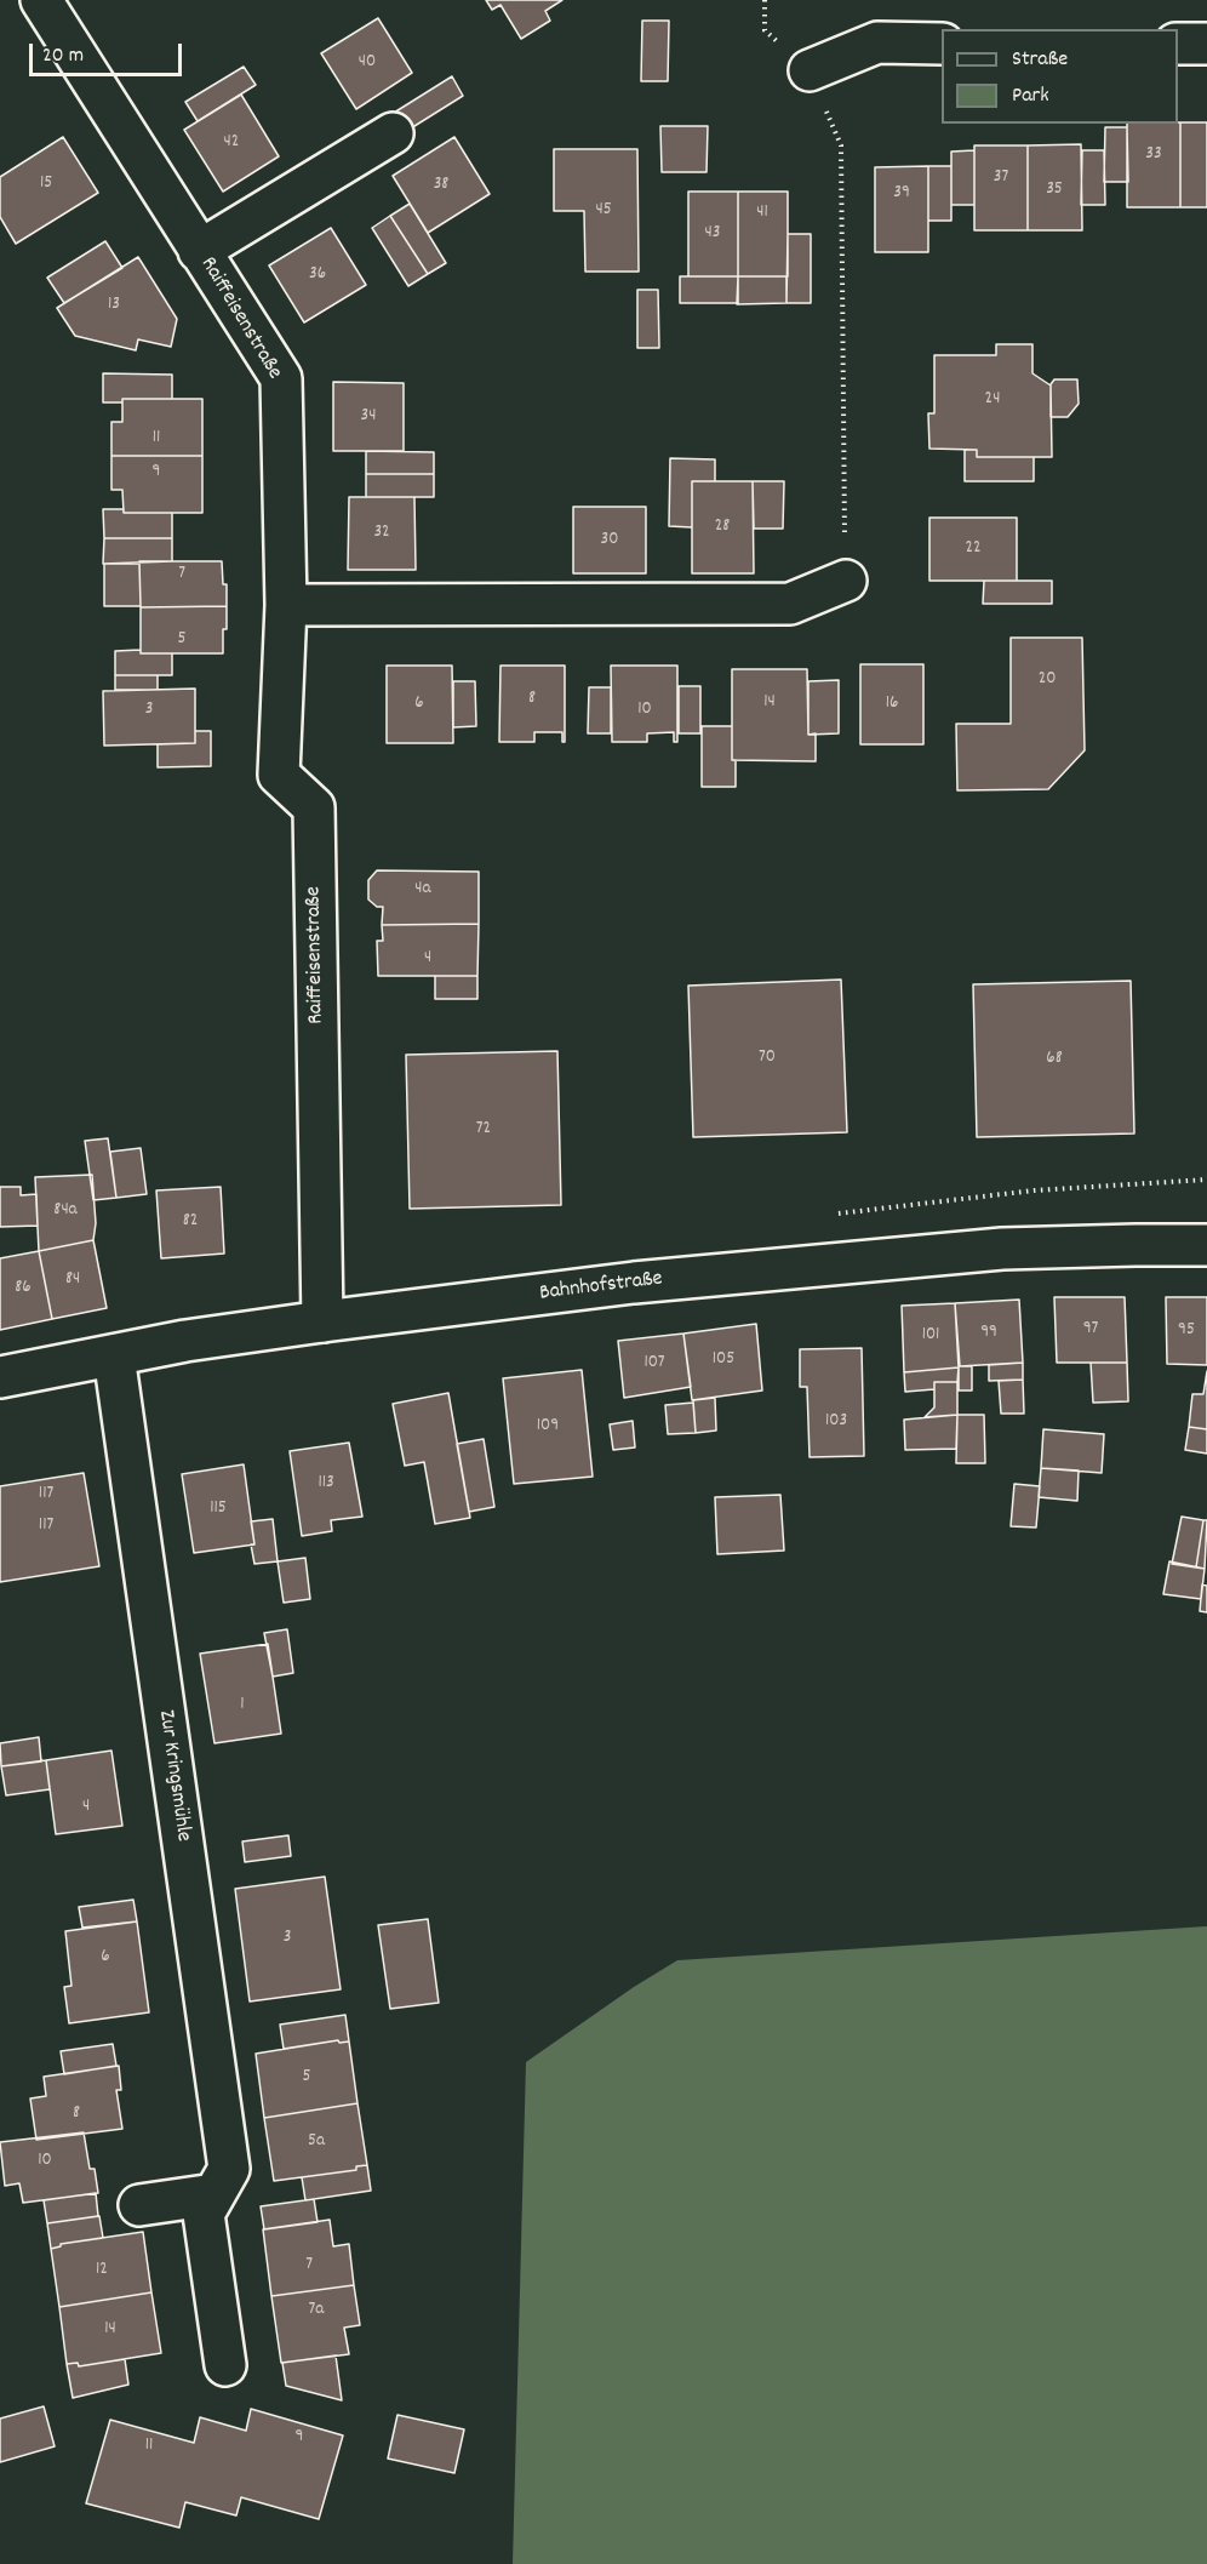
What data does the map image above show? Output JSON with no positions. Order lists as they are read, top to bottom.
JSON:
{
  "streets": {
    "street": ["Raiffeisenstraße", "Bahnhofstraße", "Zur Kringsmühle"]
  },
  "crossings": [
    ["Raiffeisenstraße", "Bahnhofstraße"],
    ["Bahnhofstraße", "Zur Kringsmühle"]
  ],
  "house_numbers": [
    "40",
    "42",
    "33",
    "37",
    "15",
    "38",
    "35",
    "39",
    "45",
    "41",
    "43",
    "36",
    "13",
    "24",
    "34",
    "11",
    "9",
    "28",
    "32",
    "30",
    "22",
    "7",
    "5",
    "20",
    "8",
    "14",
    "6",
    "16",
    "3",
    "10",
    "4a",
    "4",
    "70",
    "68",
    "72",
    "84a",
    "82",
    "84",
    "86",
    "97",
    "95",
    "99",
    "101",
    "105",
    "107",
    "103",
    "109",
    "113",
    "117",
    "115",
    "117",
    "1",
    "4",
    "3",
    "6",
    "5",
    "8",
    "5a",
    "10",
    "7",
    "12",
    "7a",
    "14",
    "9",
    "11"
  ],
  "legend": ["Straße", "Park"],
  "scale_bar": "20 m"
}
